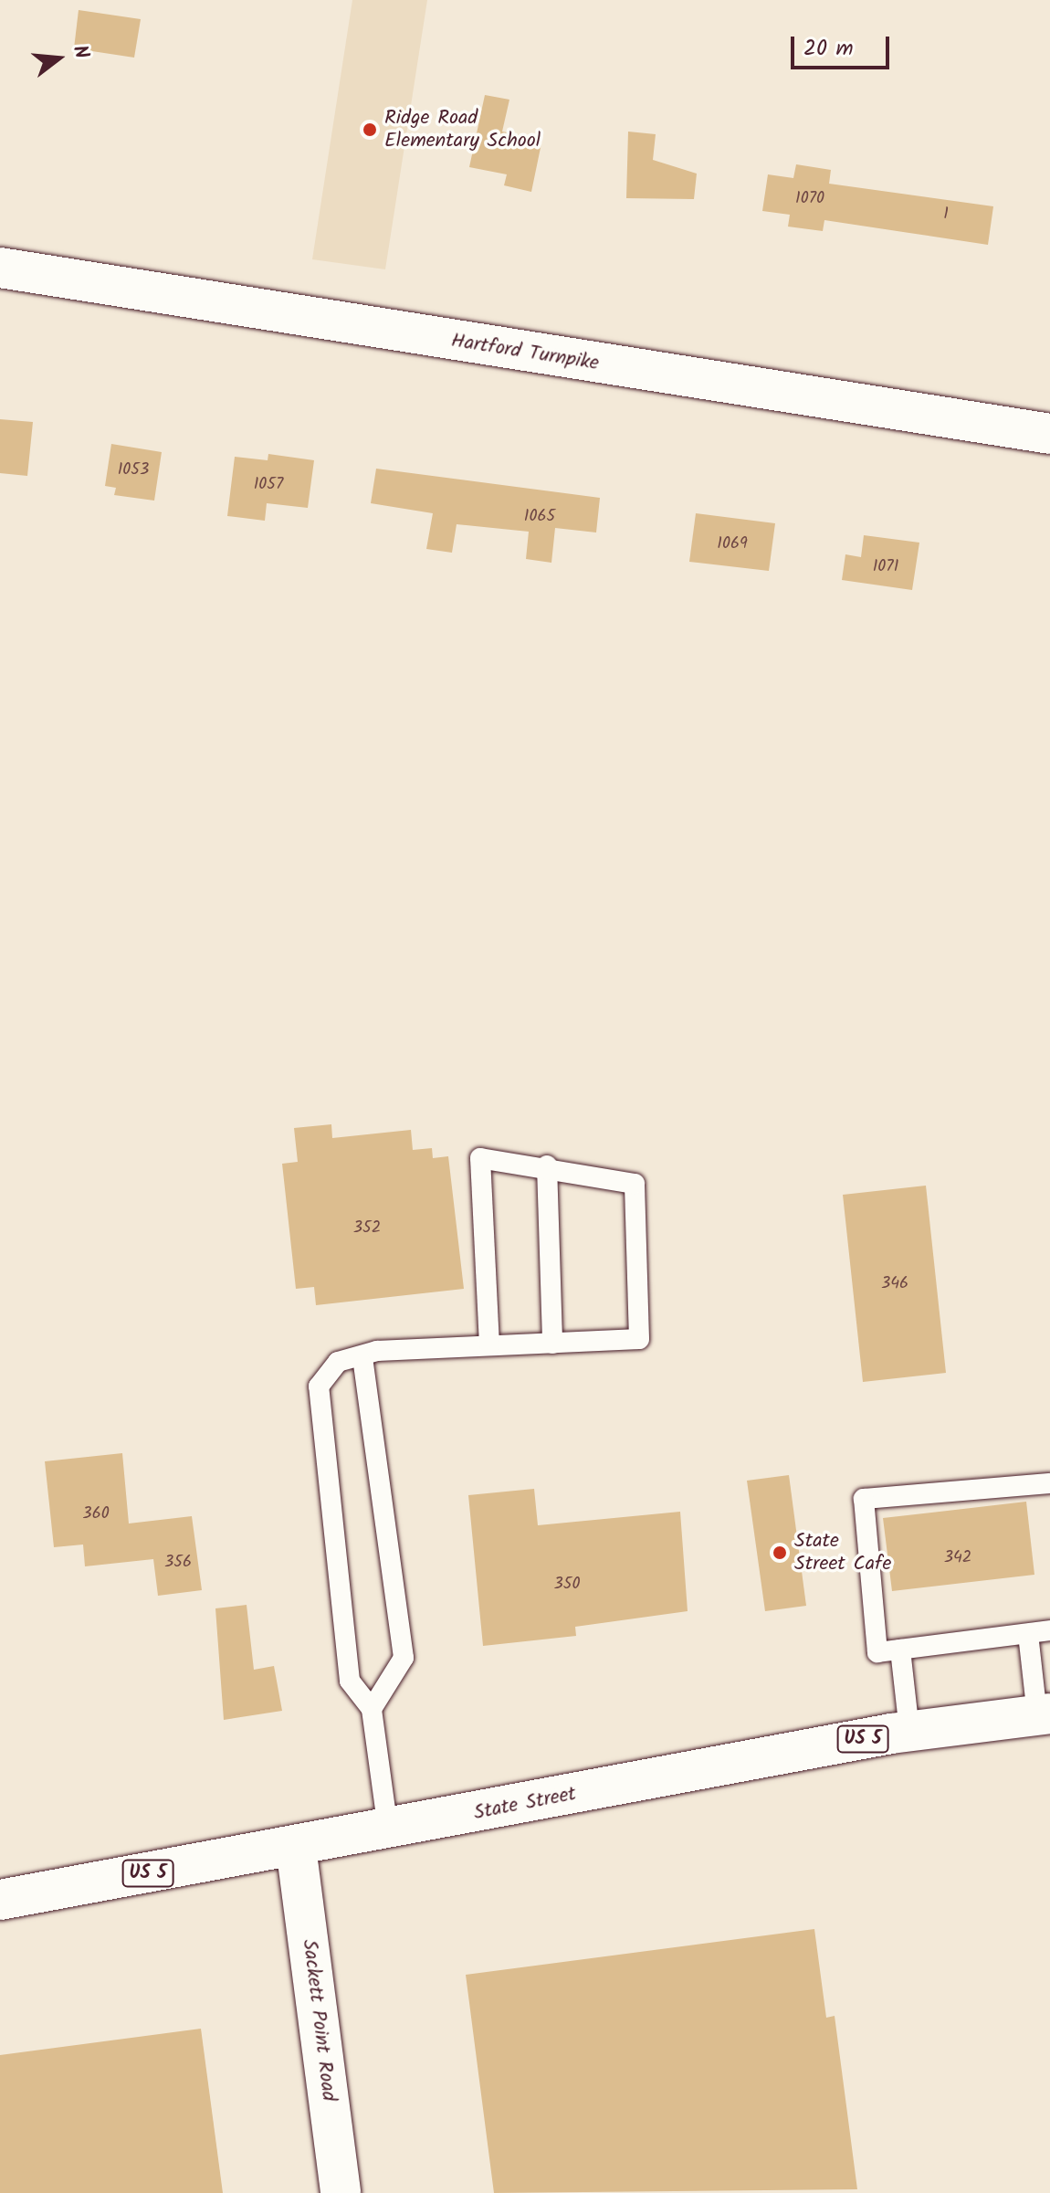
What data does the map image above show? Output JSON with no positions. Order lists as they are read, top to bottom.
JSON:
{
  "streets": {
    "main road": [
      "Hartford Turnpike",
      "US 5",
      "State Street",
      "Sackett Point Road"
    ]
  },
  "crossings": [
    ["State Street", "Sackett Point Road"]
  ],
  "places": ["Ridge Road Elementary School", "State Street Cafe"],
  "house_numbers": [
    "1070",
    "1",
    "1053",
    "1057",
    "1065",
    "1069",
    "1071",
    "352",
    "346",
    "360",
    "342",
    "356",
    "350"
  ],
  "scale_bar": "20 m",
  "north": "right"
}
